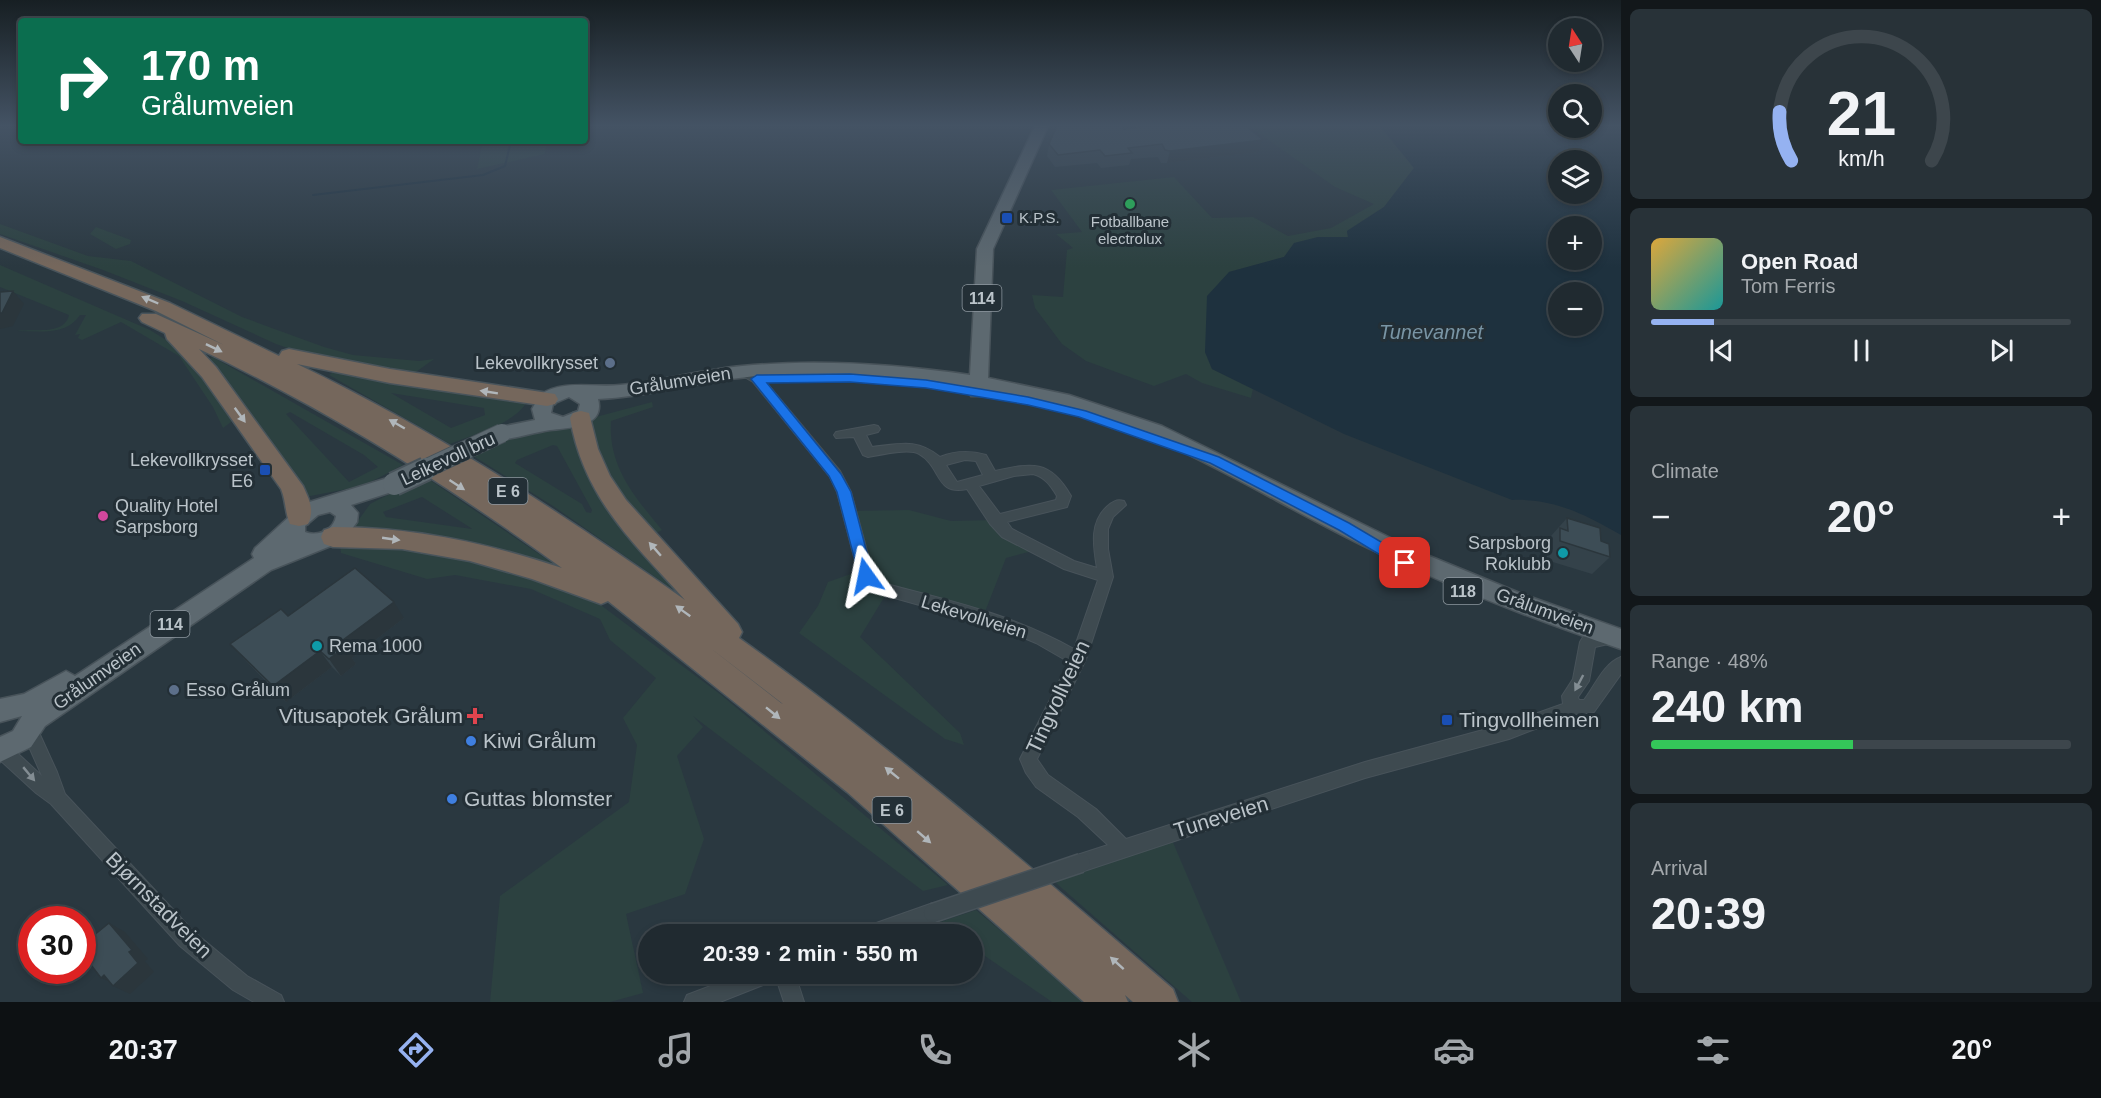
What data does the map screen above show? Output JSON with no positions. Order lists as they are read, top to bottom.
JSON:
{
  "streets": {
    "highway": ["E 6"],
    "main road": [
      "114",
      "Grålumveien",
      "Leikevoll bru",
      "118"
    ],
    "street": [
      "Lekevollveien",
      "Tingvollveien",
      "Tuneveien",
      "Bjørnstadveien"
    ]
  },
  "crossings": [
    ["114", "Grålumveien"],
    ["114", "Leikevoll bru"],
    ["114", "E 6"],
    ["114", "Bjørnstadveien"],
    ["Grålumveien", "Leikevoll bru"],
    ["Grålumveien", "E 6"],
    ["Grålumveien", "118"],
    ["Grålumveien", "Lekevollveien"],
    ["Grålumveien", "Bjørnstadveien"],
    ["Leikevoll bru", "E 6"],
    ["Lekevollveien", "Tingvollveien"],
    ["Tingvollveien", "Tuneveien"]
  ],
  "water": ["Tunevannet"],
  "places": {
    "other": [
      "Fotballbane electrolux",
      "Lekevollkrysset",
      "Quality Hotel Sarpsborg",
      "Sarpsborg Roklubb",
      "Rema 1000",
      "Esso Grålum",
      "Kiwi Grålum",
      "Guttas blomster"
    ],
    "transit": ["K.P.S.", "Lekevollkrysset E6", "Tingvollheimen"],
    "health": ["Vitusapotek Grålum"]
  },
  "north": "top",
  "page": {
    "map_buttons": ["+", "−"],
    "turn": ["170 m", "Grålumveien"],
    "song": ["Open Road", "Tom Ferris"],
    "tile": [
      "Climate",
      ["Range · 48%", "240 km"],
      ["Arrival", "20:39"]
    ],
    "heat": ["−", "20°", "+"],
    "limit": "30",
    "trip": "20:39 · 2 min · 550 m",
    "tabs": ["20:37", "20°"],
    "gauge": ["21", "km/h"]
  }
}
